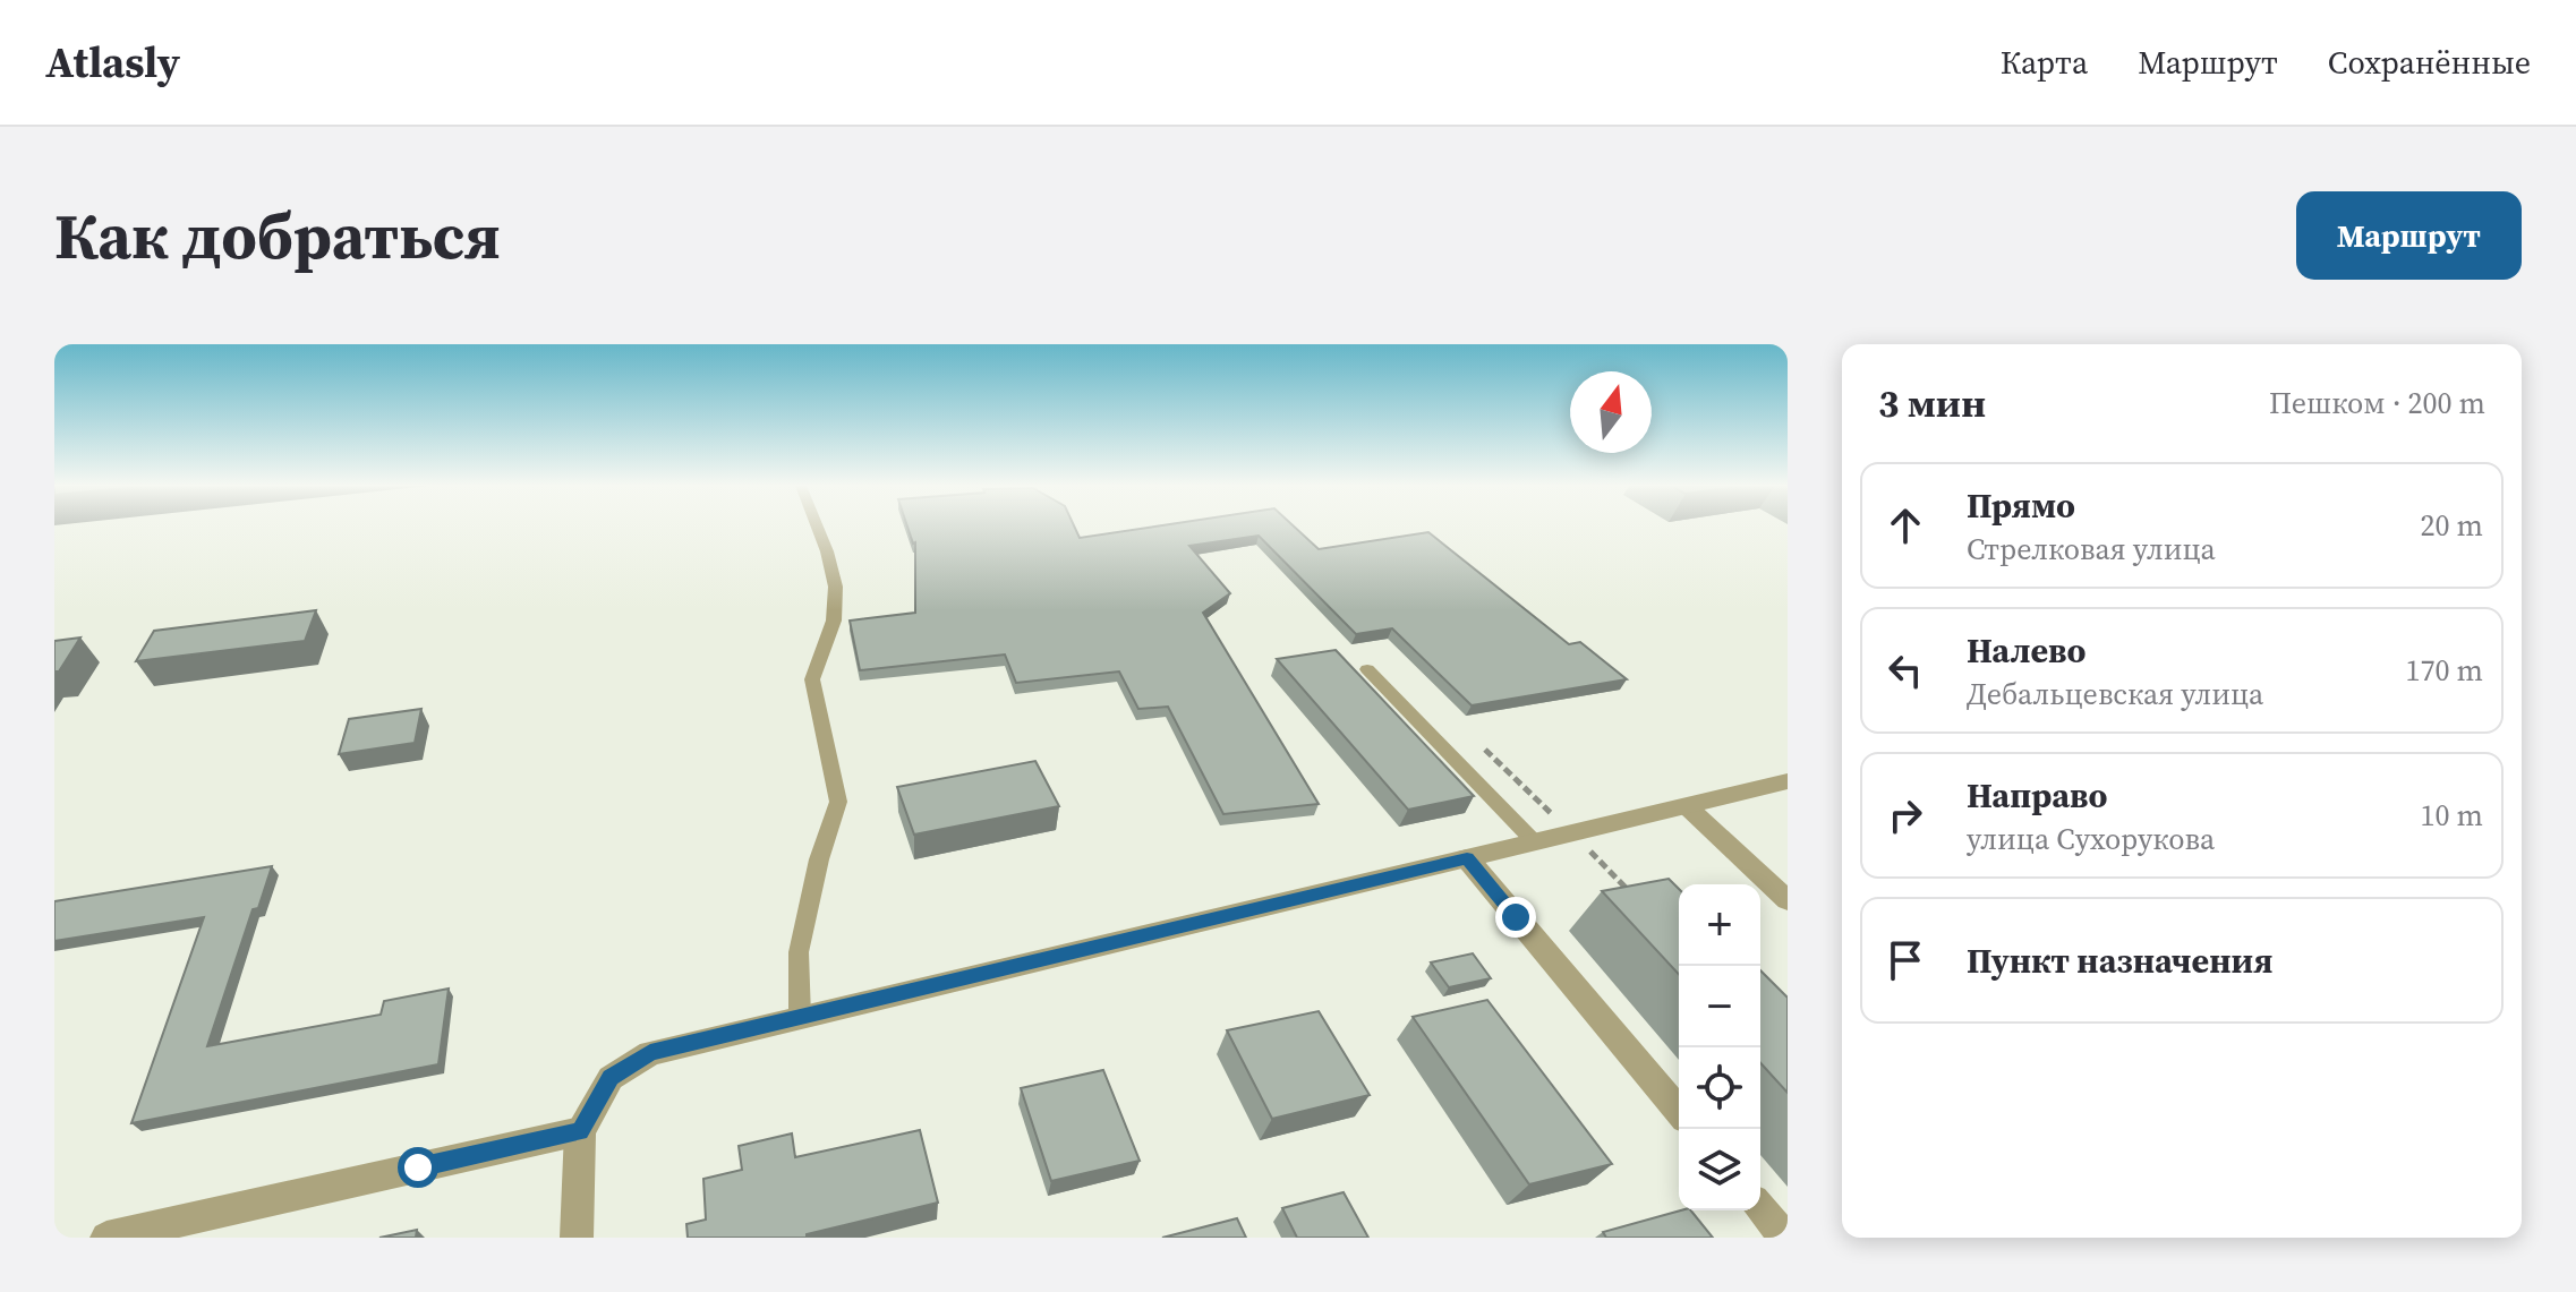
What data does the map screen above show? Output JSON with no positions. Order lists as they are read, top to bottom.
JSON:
{
  "north": "top",
  "page": {
    "header": "Atlasly",
    "nav": ["Карта", "Маршрут", "Сохранённые"],
    "buttons": "Маршрут",
    "title": "Как добраться",
    "heading": ["3 мин", "Пешком · 200 m"],
    "list": [
      ["Прямо", "Стрелковая улица", "20 m"],
      ["Налево", "Дебальцевская улица", "170 m"],
      ["Направо", "улица Сухорукова", "10 m"],
      "Пункт назначения"
    ],
    "map_buttons": ["+", "−"]
  }
}
